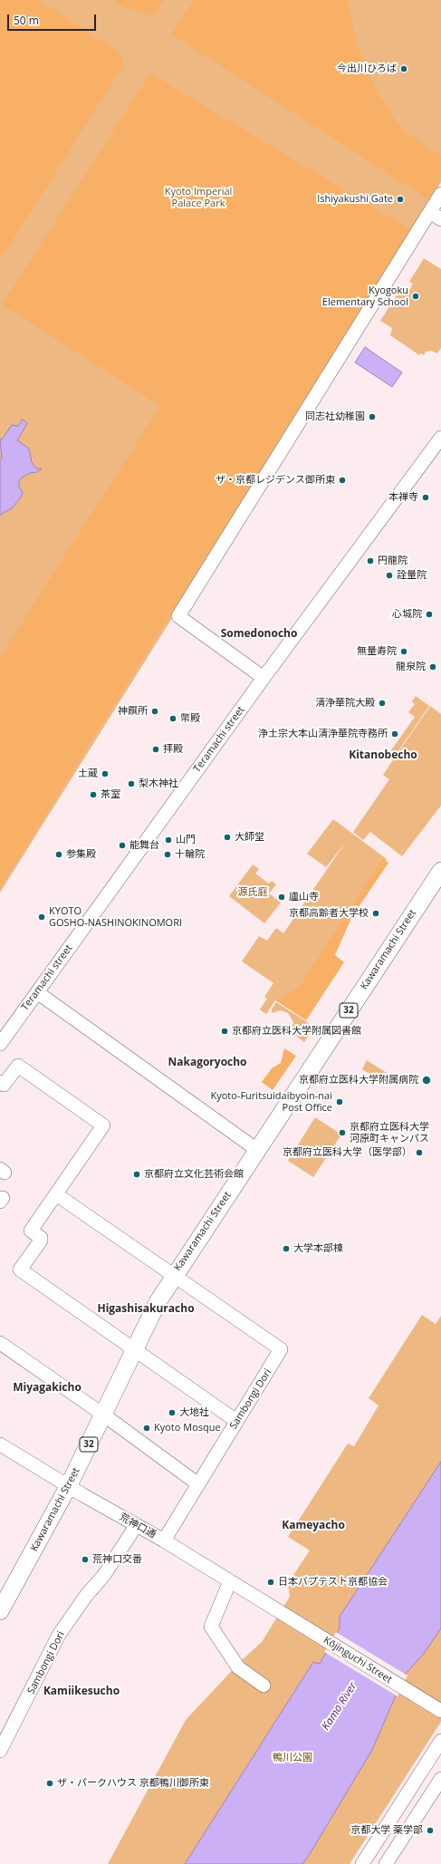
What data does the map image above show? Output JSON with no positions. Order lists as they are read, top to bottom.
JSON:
{
  "streets": {
    "main road": ["Kawaramachi Street", "32"],
    "street": [
      "Teramachi street",
      "Sambongi Dori",
      "荒神口通",
      "Kōjinguchi Street"
    ]
  },
  "crossings": [
    ["Kawaramachi Street", "Sambongi Dori"],
    ["Kawaramachi Street", "荒神口通"],
    ["Sambongi Dori", "荒神口通"],
    ["荒神口通", "Kōjinguchi Street"]
  ],
  "districts": [
    "Somedonocho",
    "Kitanobecho",
    "Nakagoryocho",
    "Higashisakuracho",
    "Miyagakicho",
    "Kameyacho",
    "Kamiikesucho"
  ],
  "water": ["Kamo River"],
  "parks": ["Kyoto Imperial Palace Park", "源氏庭", "鴨川公園"],
  "places": [
    "今出川ひろば",
    "Ishiyakushi Gate",
    "Kyogoku Elementary School",
    "同志社幼稚園",
    "ザ・京都レジデンス御所東",
    "本禅寺",
    "円龍院",
    "詮量院",
    "心城院",
    "無量寿院",
    "龍泉院",
    "清浄華院大殿",
    "神饌所",
    "幣殿",
    "浄土宗大本山清浄華院寺務所",
    "拝殿",
    "土蔵",
    "梨木神社",
    "茶室",
    "大師堂",
    "山門",
    "能舞台",
    "参集殿",
    "十輪院",
    "廬山寺",
    "京都高齢者大学校",
    "KYOTO GOSHO-NASHINOKINOMORI",
    "京都府立医科大学附属図書館",
    "京都府立医科大学附属病院",
    "Kyoto-Furitsuidaibyoin-nai Post Office",
    "京都府立医科大学 河原町キャンパス",
    "京都府立医科大学（医学部）",
    "京都府立文化芸術会館",
    "大学本部棟",
    "大地社",
    "Kyoto Mosque",
    "荒神口交番",
    "日本バプテスト京都協会",
    "ザ・パークハウス 京都鴨川御所東",
    "京都大学 薬学部"
  ],
  "scale_bar": "50 m"
}
